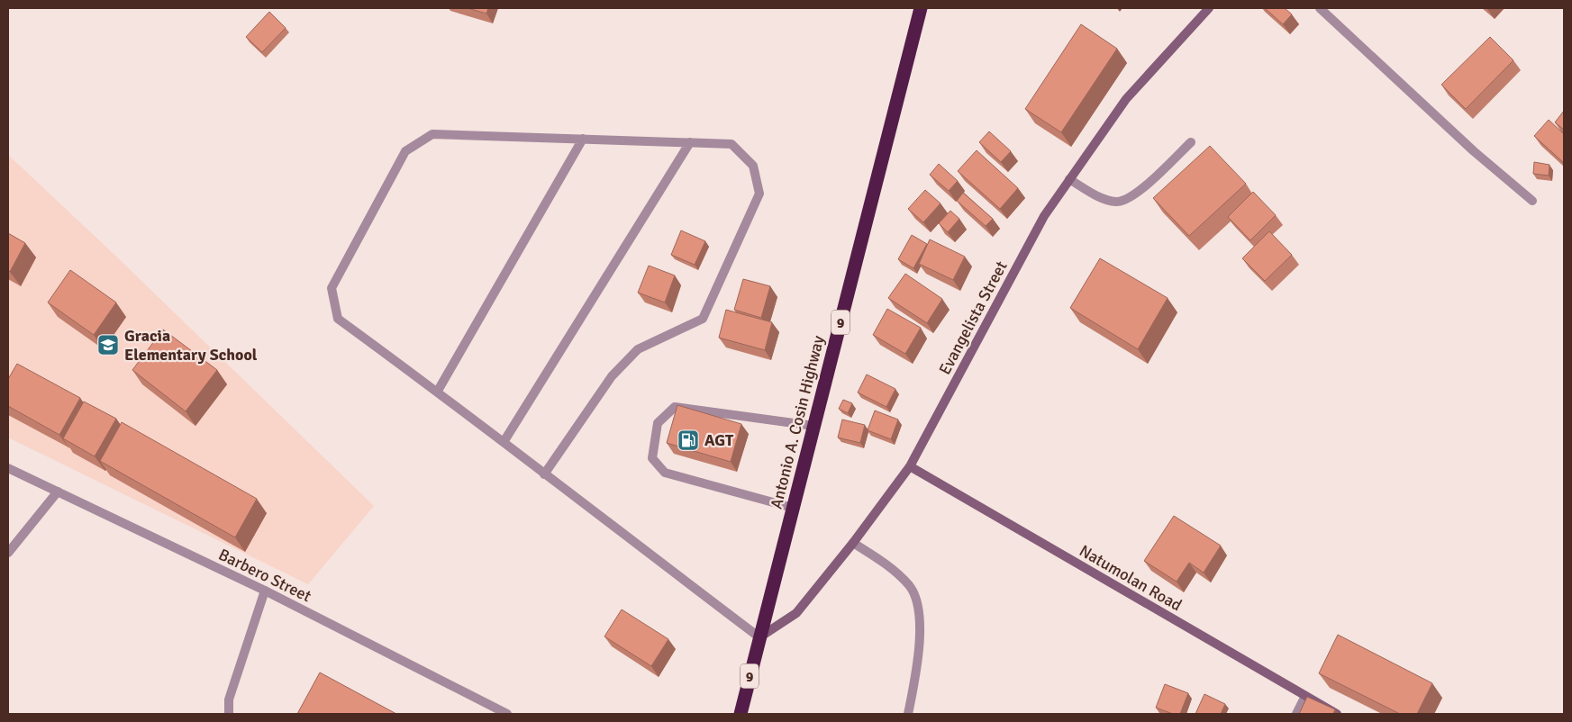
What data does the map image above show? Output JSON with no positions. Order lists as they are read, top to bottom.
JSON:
{
  "streets": {
    "highway": ["9", "Antonio A. Cosin Highway"],
    "street": ["Evangelista Street", "Barbero Street", "Natumolan Road"]
  },
  "crossings": [
    ["Evangelista Street", "Antonio A. Cosin Highway"],
    ["Evangelista Street", "Natumolan Road"]
  ],
  "places": {
    "school or university": ["Gracia Elementary School"],
    "fuel station": ["AGT"]
  }
}
